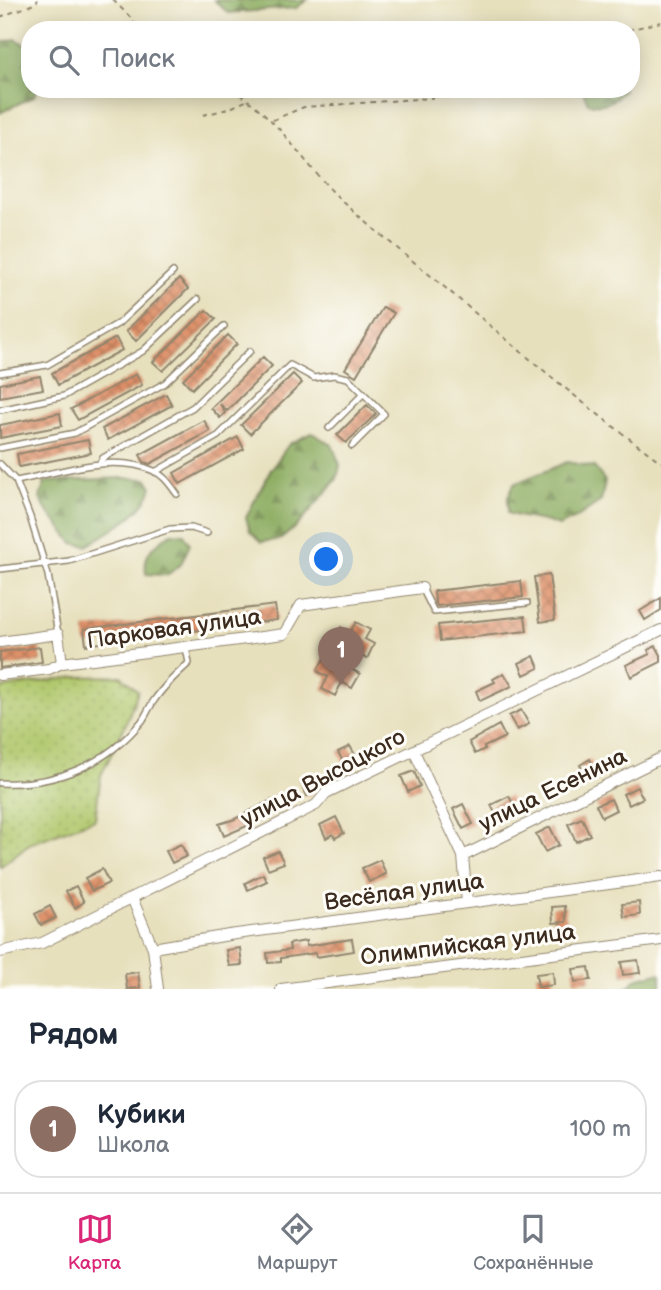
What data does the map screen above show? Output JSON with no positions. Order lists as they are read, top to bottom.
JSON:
{
  "streets": {
    "street": [
      "Парковая улица",
      "улица Высоцкого",
      "улица Есенина",
      "Весёлая улица",
      "Олимпийская улица"
    ]
  },
  "page": {
    "search": "Поиск",
    "pins": "1",
    "heading": "Рядом",
    "list": [
      {
        "mark": "1",
        "name": "Кубики",
        "note": "Школа",
        "value": "100 m"
      }
    ],
    "nav": ["Карта", "Маршрут", "Сохранённые"]
  }
}
